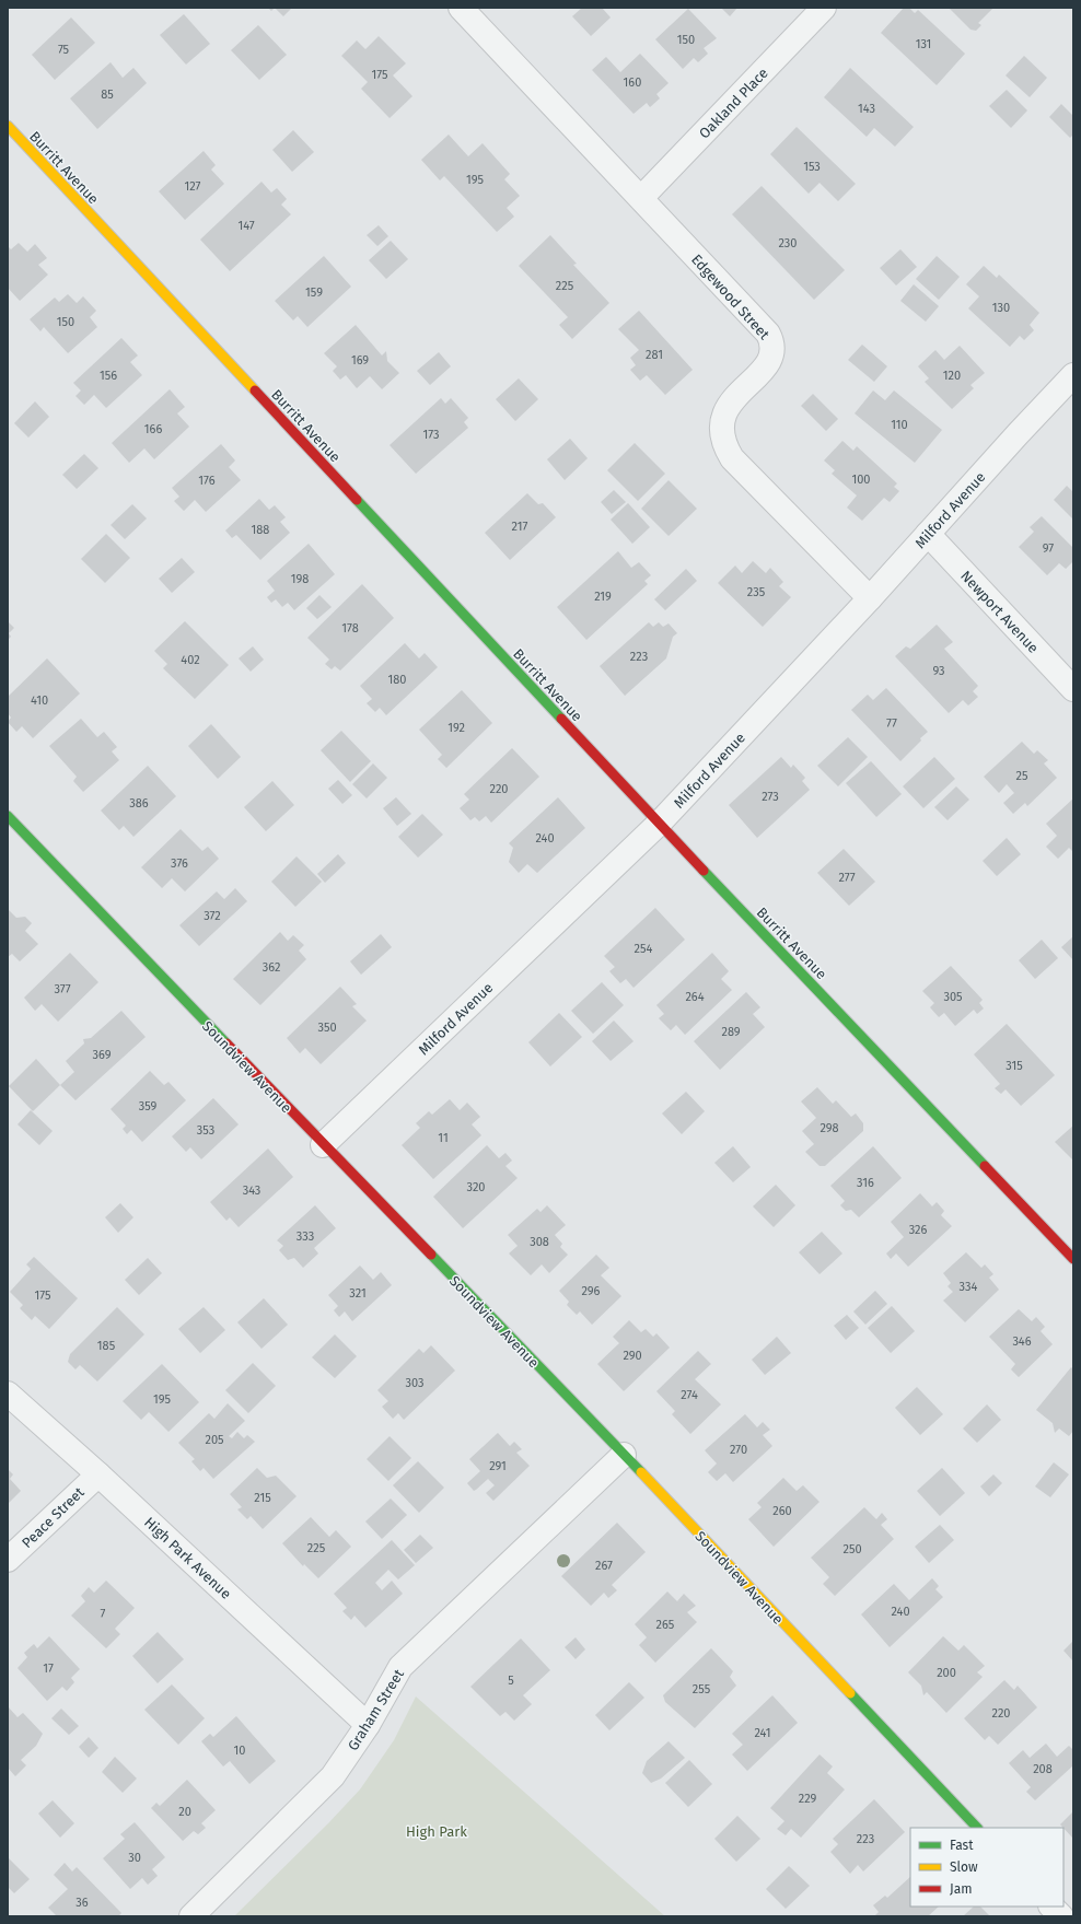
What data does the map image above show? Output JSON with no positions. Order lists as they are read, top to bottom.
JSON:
{
  "streets": {
    "street": [
      "Oakland Place",
      "Burritt Avenue",
      "Edgewood Street",
      "Milford Avenue",
      "Newport Avenue",
      "Soundview Avenue",
      "Peace Street",
      "High Park Avenue",
      "Graham Street"
    ]
  },
  "crossings": [
    ["Oakland Place", "Edgewood Street"],
    ["Burritt Avenue", "Milford Avenue"],
    ["Edgewood Street", "Milford Avenue"],
    ["Milford Avenue", "Newport Avenue"],
    ["Milford Avenue", "Soundview Avenue"],
    ["Soundview Avenue", "Graham Street"],
    ["Peace Street", "High Park Avenue"],
    ["High Park Avenue", "Graham Street"]
  ],
  "parks": ["High Park"],
  "house_numbers": [
    "150",
    "131",
    "75",
    "175",
    "160",
    "85",
    "143",
    "153",
    "195",
    "127",
    "147",
    "230",
    "225",
    "159",
    "130",
    "150",
    "281",
    "169",
    "156",
    "120",
    "110",
    "166",
    "173",
    "100",
    "176",
    "217",
    "188",
    "97",
    "198",
    "235",
    "219",
    "178",
    "223",
    "402",
    "93",
    "180",
    "410",
    "77",
    "192",
    "25",
    "220",
    "273",
    "386",
    "240",
    "376",
    "277",
    "372",
    "254",
    "362",
    "377",
    "264",
    "305",
    "350",
    "289",
    "369",
    "315",
    "359",
    "298",
    "353",
    "11",
    "316",
    "320",
    "343",
    "326",
    "333",
    "308",
    "334",
    "296",
    "321",
    "175",
    "346",
    "185",
    "290",
    "303",
    "274",
    "195",
    "205",
    "270",
    "291",
    "215",
    "260",
    "225",
    "250",
    "267",
    "240",
    "7",
    "265",
    "17",
    "200",
    "5",
    "255",
    "220",
    "241",
    "10",
    "208",
    "229",
    "20",
    "223",
    "30",
    "36"
  ],
  "legend": ["Fast", "Slow", "Jam"]
}
